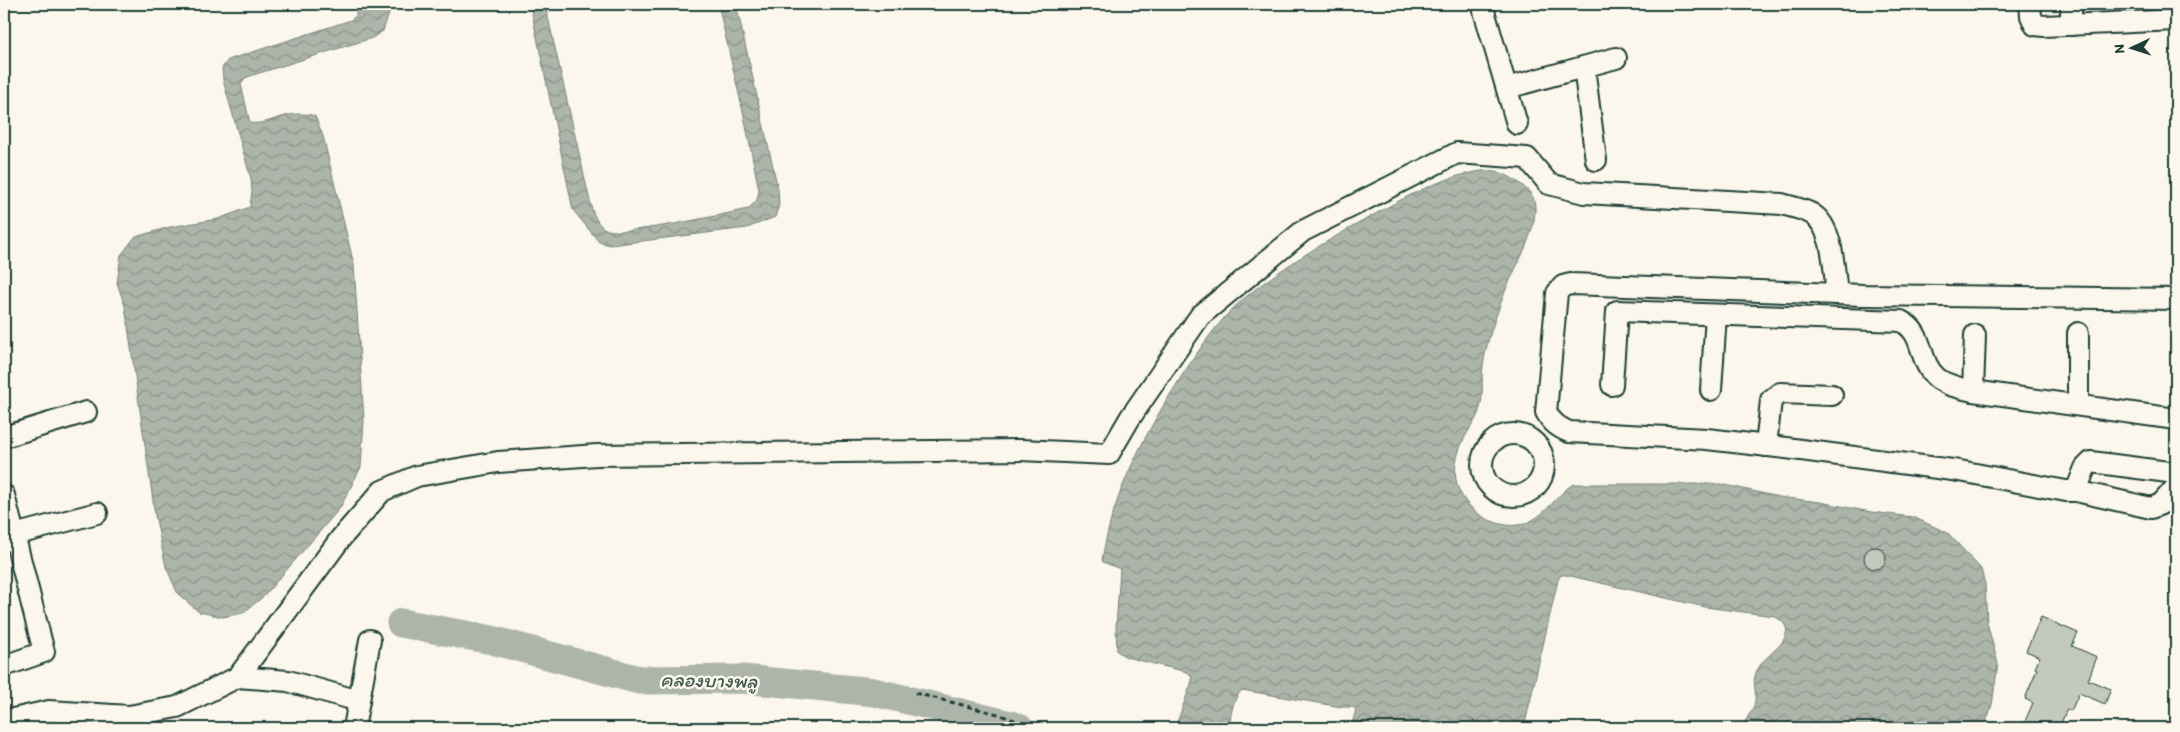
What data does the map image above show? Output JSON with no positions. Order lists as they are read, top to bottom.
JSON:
{
  "water": ["คลองบางพลู"],
  "north": "left"
}
